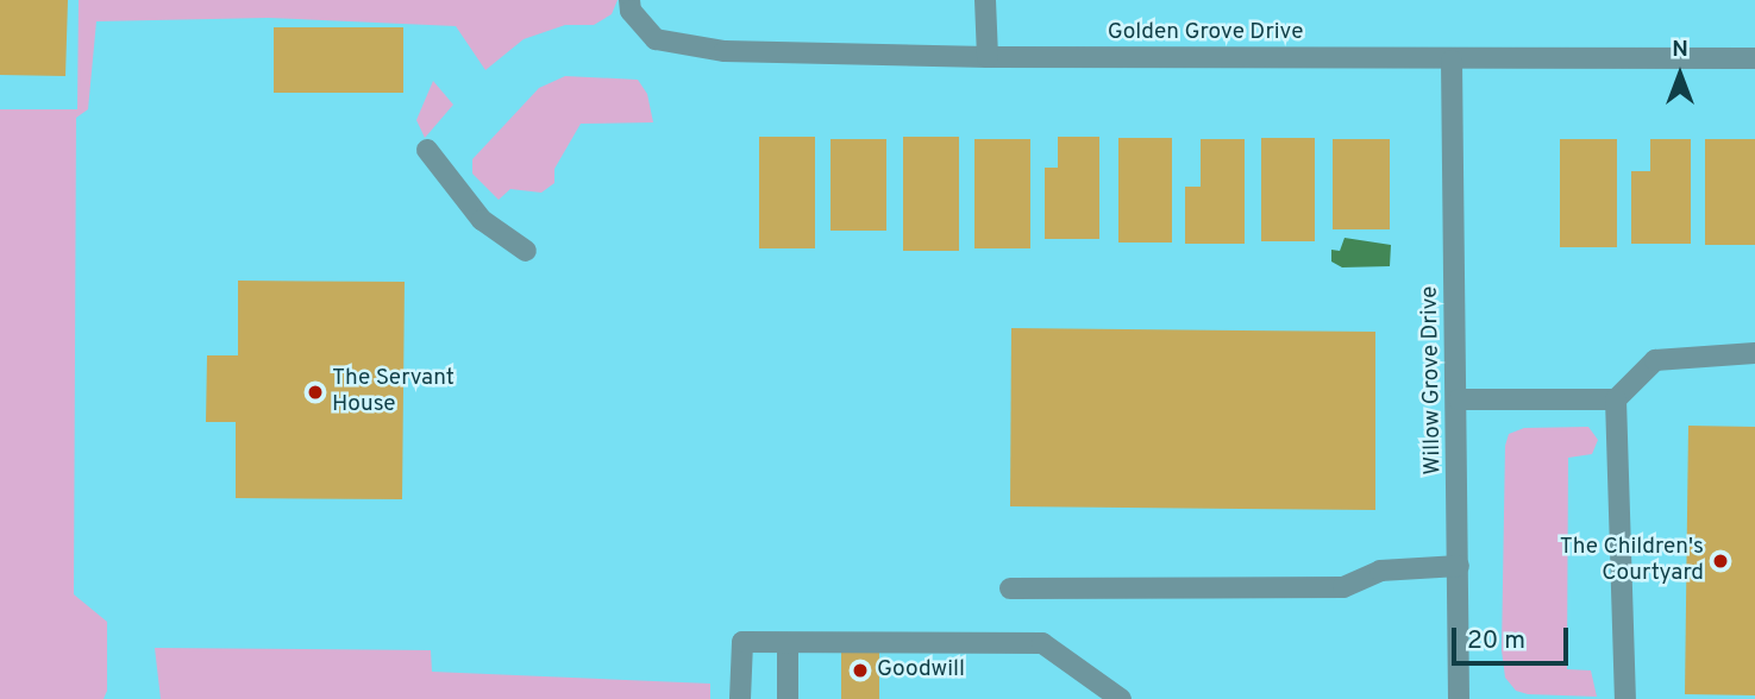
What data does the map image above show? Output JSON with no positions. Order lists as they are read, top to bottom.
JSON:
{
  "streets": {
    "street": ["Golden Grove Drive", "Willow Grove Drive"]
  },
  "crossings": [
    ["Golden Grove Drive", "Willow Grove Drive"]
  ],
  "places": ["The Servant House", "The Children's Courtyard", "Goodwill"],
  "scale_bar": "20 m",
  "north": "top"
}
